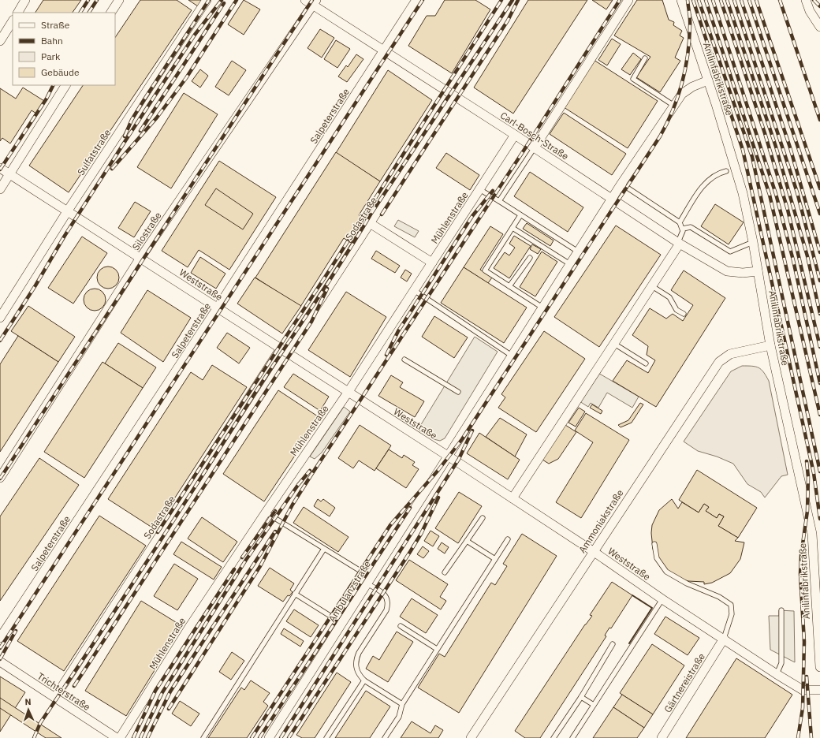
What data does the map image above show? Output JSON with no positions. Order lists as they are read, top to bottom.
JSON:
{
  "streets": {
    "street": [
      "Anilinfabrikstraße",
      "Salpeterstraße",
      "Carl-Bosch-Straße",
      "Sulfatstraße",
      "Mühlenstraße",
      "Sodastraße",
      "Silostraße",
      "Weststraße",
      "Ammoniakstraße",
      "Ambulanzstraße",
      "Gärtnereistraße",
      "Trichterstraße"
    ]
  },
  "crossings": [
    ["Anilinfabrikstraße", "Carl-Bosch-Straße"],
    ["Anilinfabrikstraße", "Ammoniakstraße"],
    ["Anilinfabrikstraße", "Ambulanzstraße"],
    ["Salpeterstraße", "Carl-Bosch-Straße"],
    ["Salpeterstraße", "Weststraße"],
    ["Carl-Bosch-Straße", "Mühlenstraße"],
    ["Carl-Bosch-Straße", "Sodastraße"],
    ["Carl-Bosch-Straße", "Silostraße"],
    ["Carl-Bosch-Straße", "Ambulanzstraße"],
    ["Sulfatstraße", "Weststraße"],
    ["Mühlenstraße", "Weststraße"],
    ["Sodastraße", "Weststraße"],
    ["Sodastraße", "Trichterstraße"],
    ["Silostraße", "Weststraße"],
    ["Weststraße", "Ammoniakstraße"],
    ["Weststraße", "Ambulanzstraße"],
    ["Weststraße", "Gärtnereistraße"]
  ],
  "legend": [
    "Straße",
    "Bahn",
    "Park",
    "Gebäude"
  ],
  "north": "top"
}
